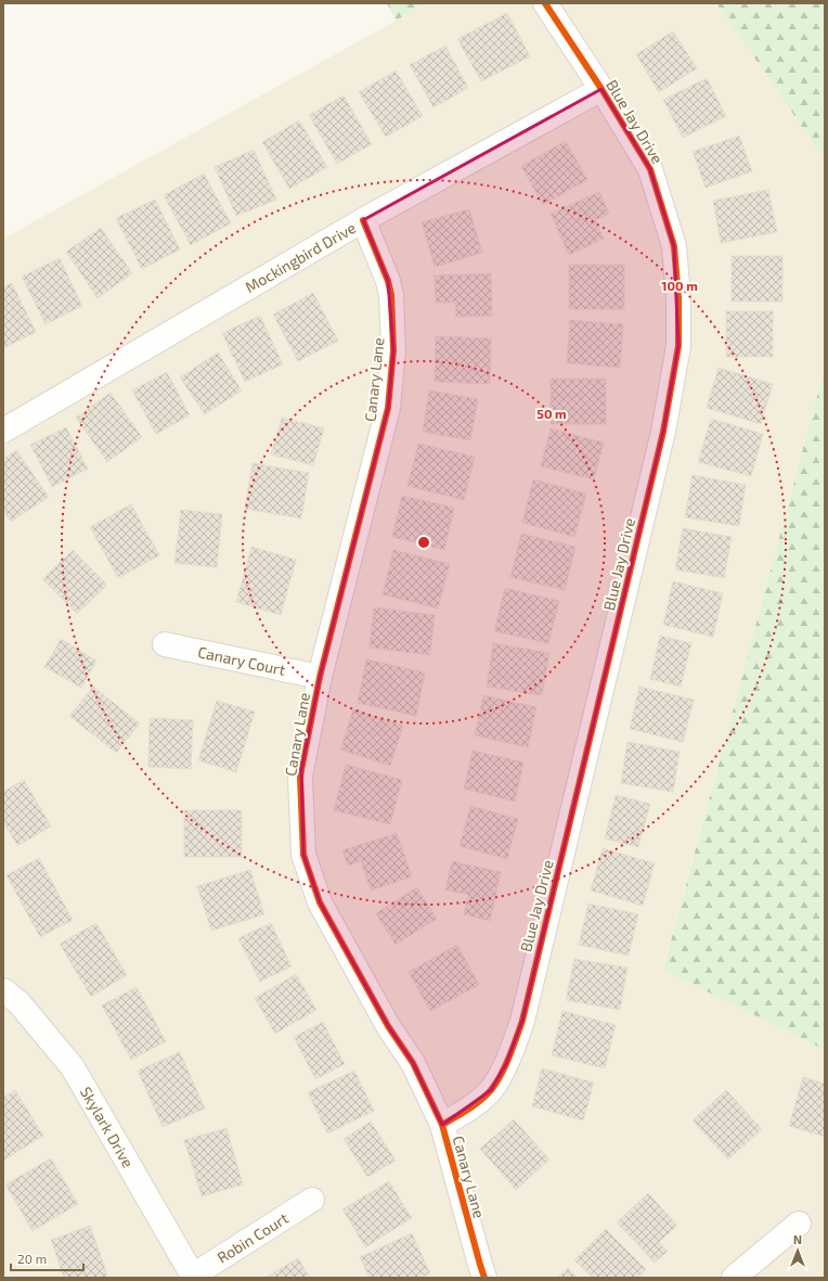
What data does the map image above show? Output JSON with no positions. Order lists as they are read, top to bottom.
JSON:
{
  "streets": {
    "street": [
      "Blue Jay Drive",
      "Mockingbird Drive",
      "Canary Lane",
      "Canary Court",
      "Skylark Drive",
      "Robin Court"
    ]
  },
  "crossings": [
    ["Blue Jay Drive", "Mockingbird Drive"],
    ["Blue Jay Drive", "Canary Lane"],
    ["Mockingbird Drive", "Canary Lane"],
    ["Canary Lane", "Canary Court"],
    ["Skylark Drive", "Robin Court"]
  ],
  "scale_bar": "20 m",
  "north": "top",
  "rings": ["100 m", "50 m"]
}
